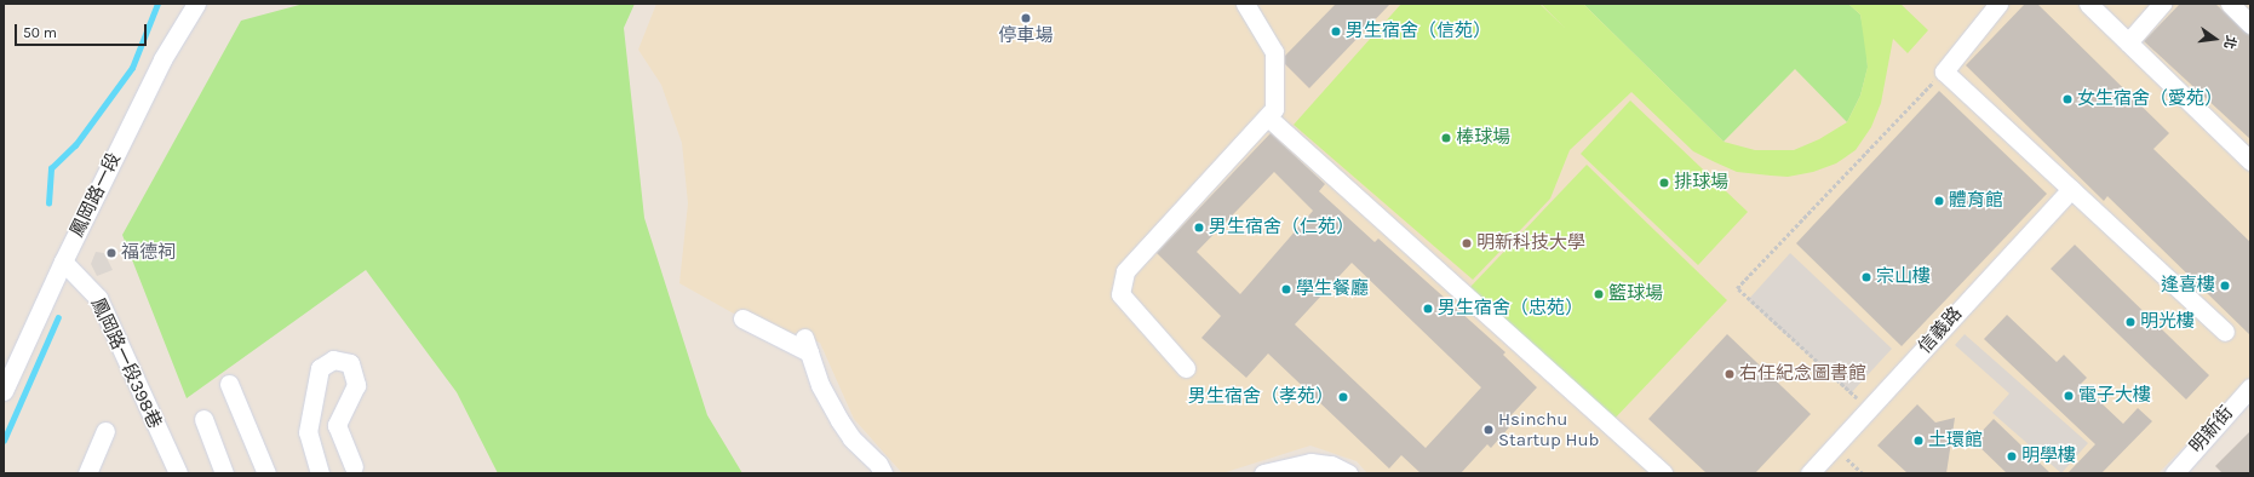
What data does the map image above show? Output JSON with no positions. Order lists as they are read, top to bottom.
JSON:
{
  "streets": {
    "street": [
      "鳳岡路一段",
      "信義路",
      "鳳岡路一段398巷",
      "明新街"
    ]
  },
  "crossings": [
    ["鳳岡路一段", "鳳岡路一段398巷"]
  ],
  "places": [
    "停車場",
    "男生宿舍（信苑）",
    "女生宿舍（愛苑）",
    "棒球場",
    "排球場",
    "體育館",
    "男生宿舍（仁苑）",
    "明新科技大學",
    "福德祠",
    "宗山樓",
    "逢喜樓",
    "學生餐廳",
    "籃球場",
    "男生宿舍（忠苑）",
    "明光樓",
    "右任紀念圖書館",
    "電子大樓",
    "男生宿舍（孝苑）",
    "Hsinchu Startup Hub",
    "土環館",
    "明學樓"
  ],
  "scale_bar": "50 m",
  "north": "right"
}
